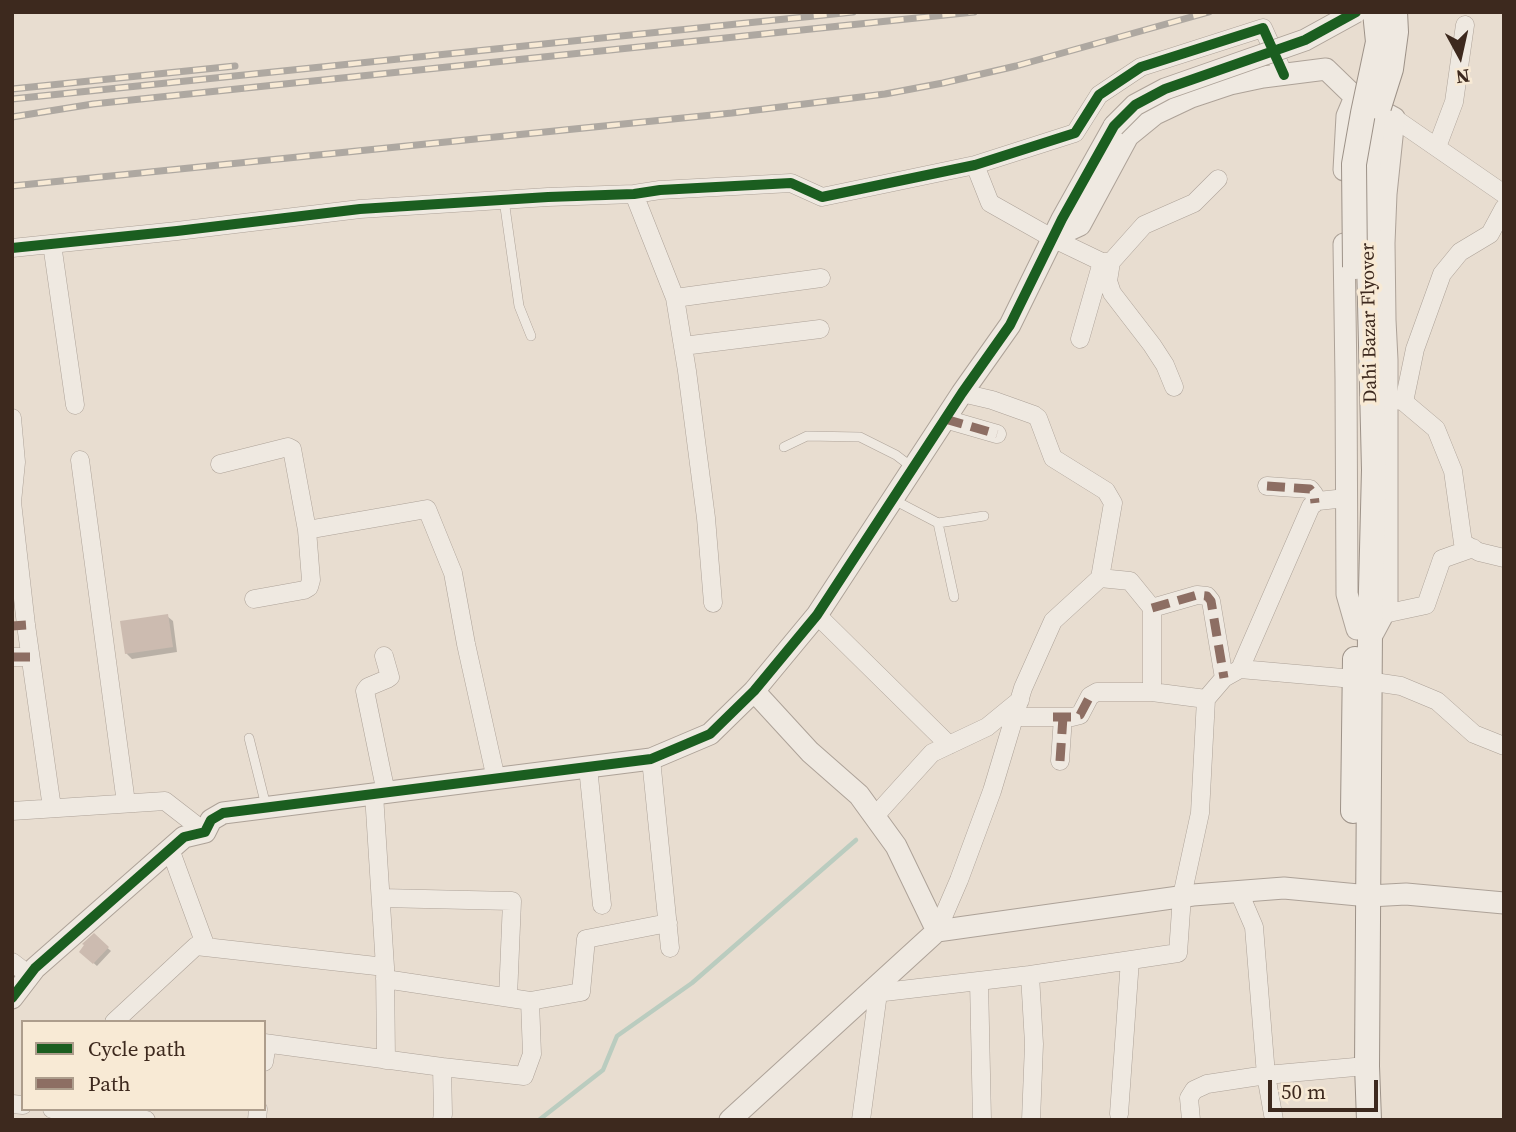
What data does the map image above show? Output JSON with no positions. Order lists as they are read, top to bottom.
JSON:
{
  "streets": {
    "main road": ["Dahi Bazar Flyover"]
  },
  "legend": ["Cycle path", "Path"],
  "scale_bar": "50 m",
  "north": "bottom"
}
